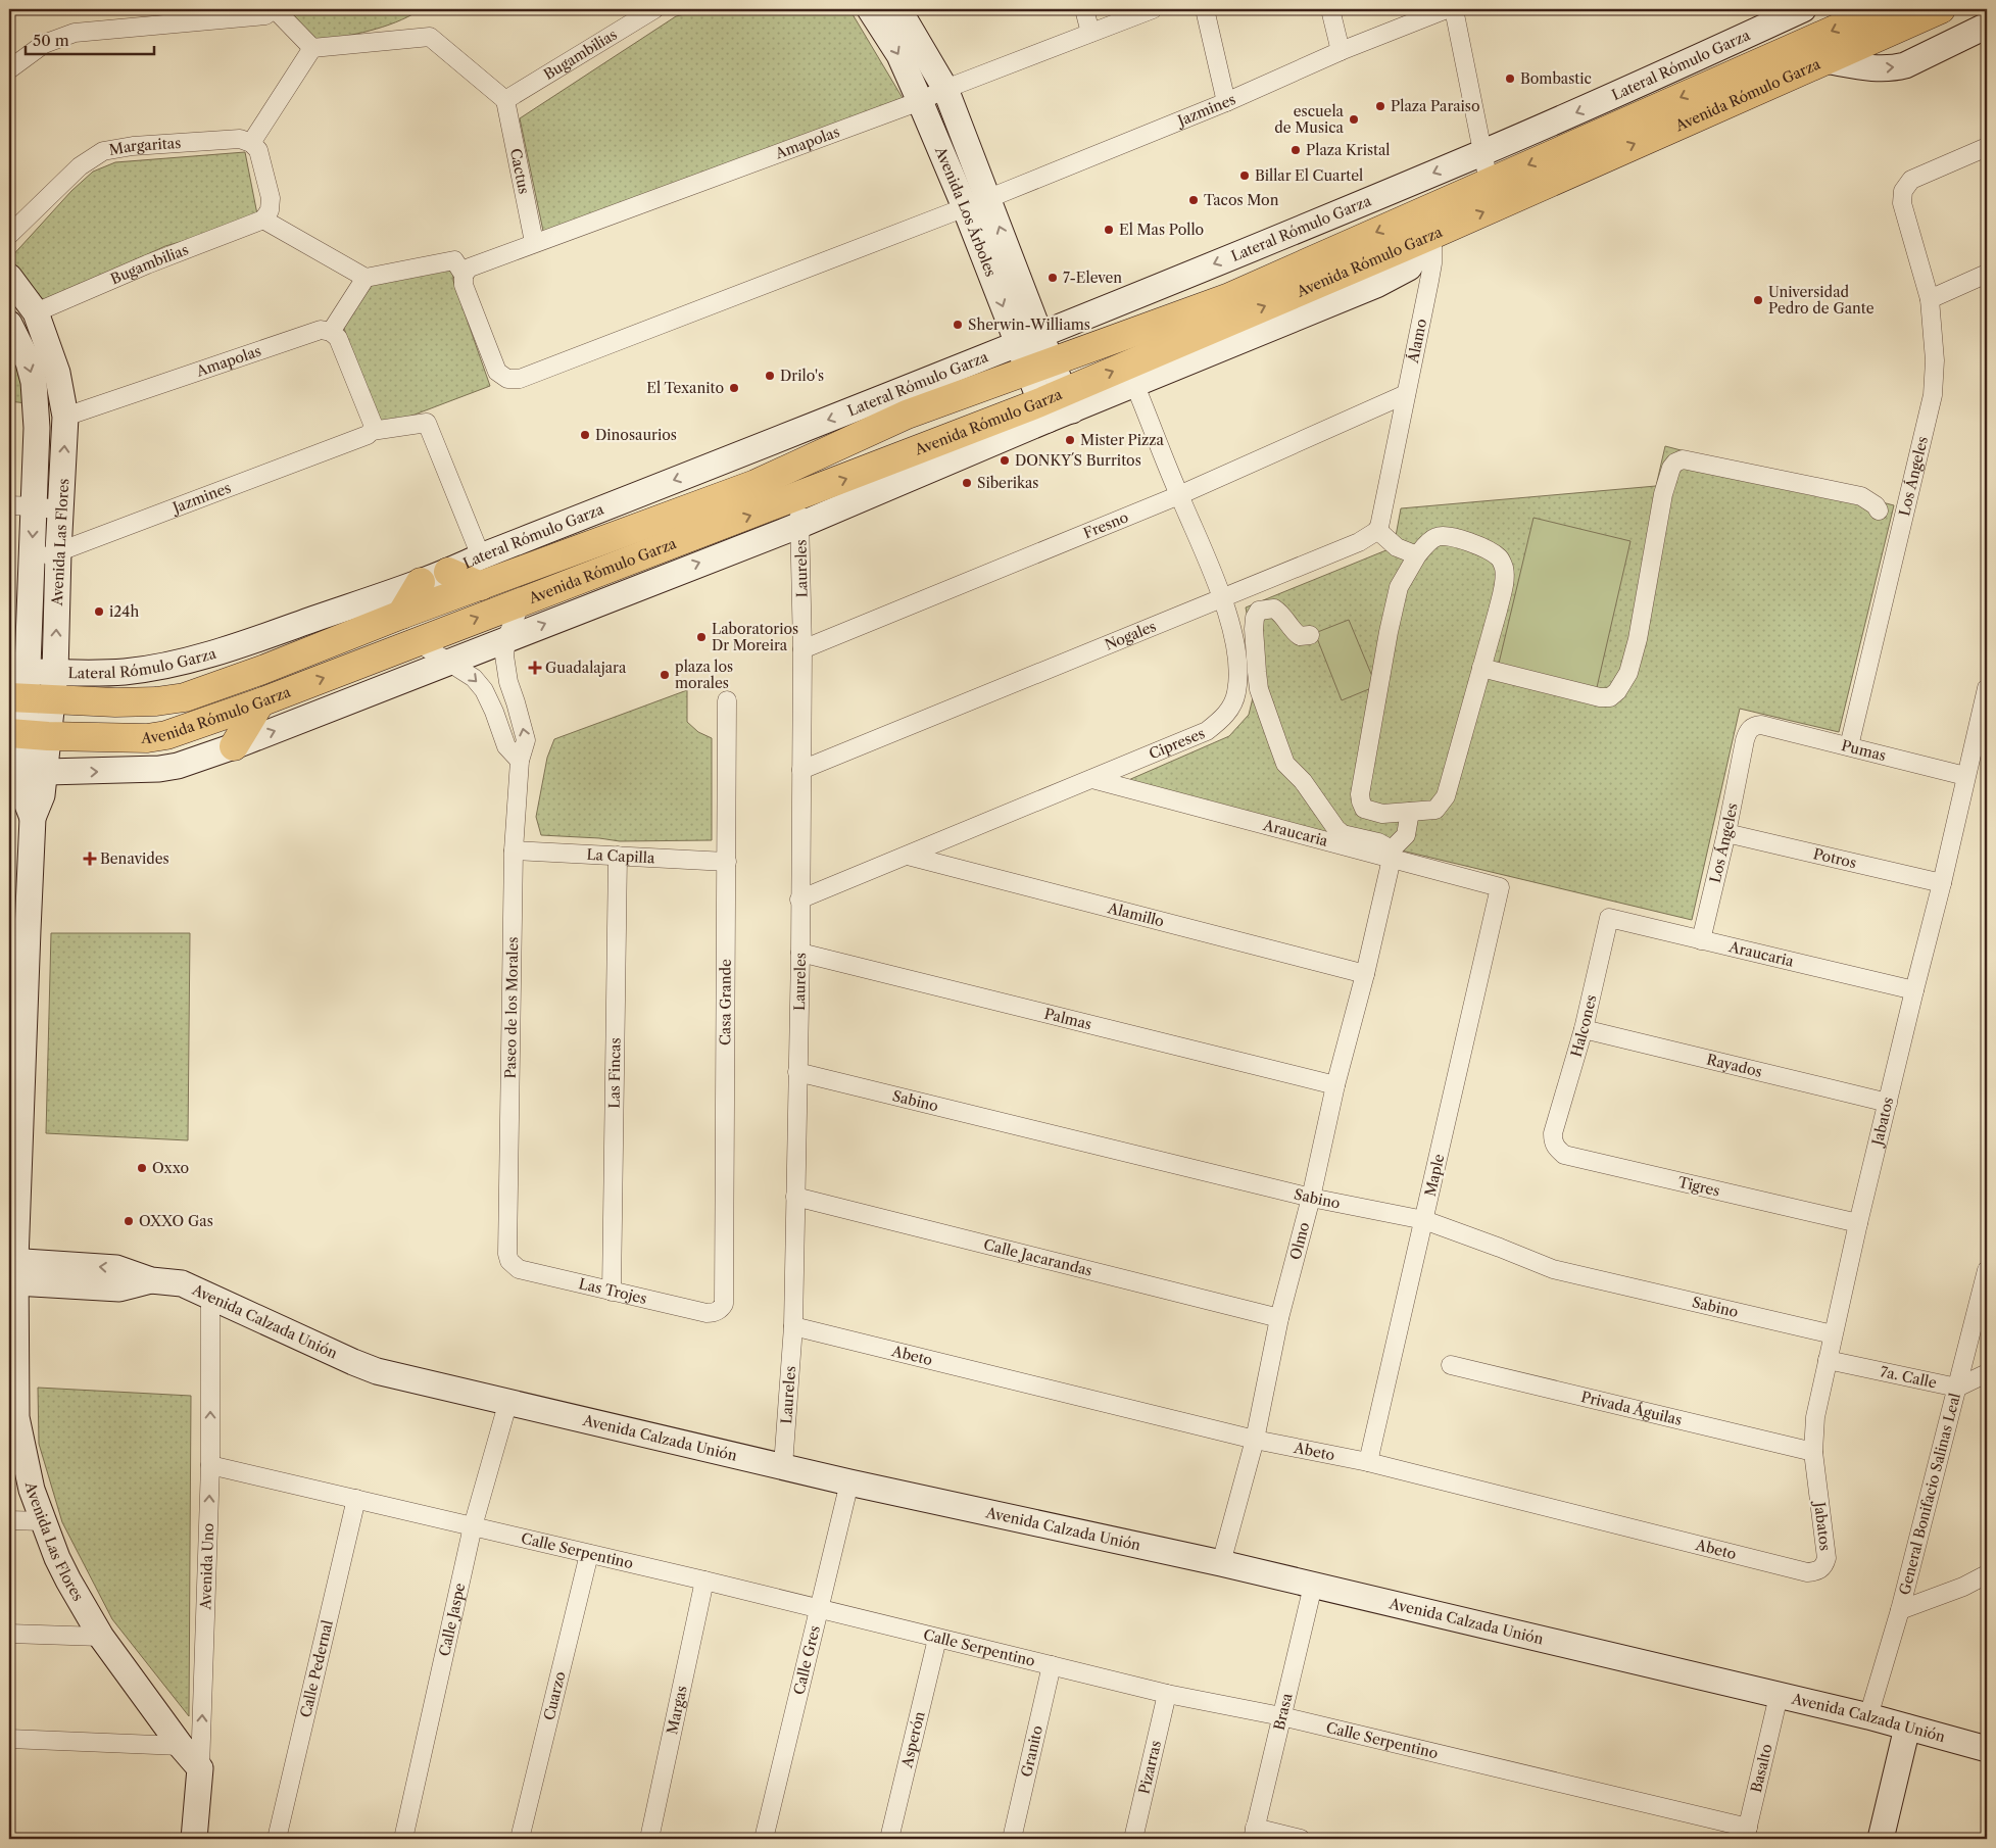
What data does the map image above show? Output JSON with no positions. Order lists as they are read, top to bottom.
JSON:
{
  "streets": {
    "main road": ["Avenida Rómulo Garza"],
    "street": [
      "Bugambilias",
      "Lateral Rómulo Garza",
      "Jazmines",
      "Amapolas",
      "Margaritas",
      "Cactus",
      "Avenida Los Árboles",
      "Álamo",
      "Los Ángeles",
      "Fresno",
      "Avenida Las Flores",
      "Laureles",
      "Nogales",
      "Cipreses",
      "Pumas",
      "Araucaria",
      "La Capilla",
      "Potros",
      "Alamillo",
      "Casa Grande",
      "Paseo de los Morales",
      "Palmas",
      "Halcones",
      "Rayados",
      "Las Fincas",
      "Sabino",
      "Jabatos",
      "Maple",
      "Tigres",
      "Olmo",
      "Calle Jacarandas",
      "Las Trojes",
      "Avenida Calzada Unión",
      "Abeto",
      "7a. Calle",
      "Privada Águilas",
      "General Bonifacio Salinas Leal",
      "Calle Serpentino",
      "Avenida Uno",
      "Calle Jaspe",
      "Calle Gres",
      "Calle Pedernal",
      "Cuarzo",
      "Margas",
      "Brasa",
      "Asperón",
      "Granito",
      "Pizarras",
      "Basalto"
    ]
  },
  "crossings": [
    ["Bugambilias", "Cactus"],
    ["Bugambilias", "Avenida Las Flores"],
    ["Lateral Rómulo Garza", "Avenida Rómulo Garza"],
    ["Lateral Rómulo Garza", "Jazmines"],
    ["Lateral Rómulo Garza", "Avenida Los Árboles"],
    ["Lateral Rómulo Garza", "Avenida Las Flores"],
    ["Avenida Rómulo Garza", "Avenida Los Árboles"],
    ["Avenida Rómulo Garza", "Álamo"],
    ["Avenida Rómulo Garza", "Avenida Las Flores"],
    ["Avenida Rómulo Garza", "Laureles"],
    ["Avenida Rómulo Garza", "Paseo de los Morales"],
    ["Jazmines", "Amapolas"],
    ["Jazmines", "Avenida Los Árboles"],
    ["Jazmines", "Avenida Las Flores"],
    ["Amapolas", "Cactus"],
    ["Amapolas", "Avenida Los Árboles"],
    ["Amapolas", "Avenida Las Flores"],
    ["Álamo", "Fresno"],
    ["Álamo", "Nogales"],
    ["Los Ángeles", "Pumas"],
    ["Los Ángeles", "Araucaria"],
    ["Los Ángeles", "Potros"],
    ["Fresno", "Laureles"],
    ["Fresno", "Cipreses"],
    ["Avenida Las Flores", "Avenida Calzada Unión"],
    ["Avenida Las Flores", "Avenida Uno"],
    ["Laureles", "Nogales"],
    ["Laureles", "Cipreses"],
    ["Laureles", "Palmas"],
    ["Laureles", "Sabino"],
    ["Laureles", "Calle Jacarandas"],
    ["Laureles", "Avenida Calzada Unión"],
    ["Laureles", "Abeto"],
    ["Nogales", "Cipreses"],
    ["Cipreses", "Araucaria"],
    ["Cipreses", "Alamillo"],
    ["Pumas", "Jabatos"],
    ["Araucaria", "Halcones"],
    ["Araucaria", "Jabatos"],
    ["Araucaria", "Maple"],
    ["Araucaria", "Olmo"],
    ["La Capilla", "Casa Grande"],
    ["La Capilla", "Paseo de los Morales"],
    ["La Capilla", "Las Fincas"],
    ["Potros", "Jabatos"],
    ["Alamillo", "Olmo"],
    ["Casa Grande", "Las Trojes"],
    ["Paseo de los Morales", "Las Trojes"],
    ["Palmas", "Olmo"],
    ["Halcones", "Rayados"],
    ["Halcones", "Tigres"],
    ["Rayados", "Jabatos"],
    ["Las Fincas", "Las Trojes"],
    ["Sabino", "Jabatos"],
    ["Sabino", "Maple"],
    ["Sabino", "Olmo"],
    ["Jabatos", "Tigres"],
    ["Jabatos", "Abeto"],
    ["Jabatos", "7a. Calle"],
    ["Jabatos", "Privada Águilas"],
    ["Maple", "Abeto"],
    ["Olmo", "Calle Jacarandas"],
    ["Olmo", "Avenida Calzada Unión"],
    ["Olmo", "Abeto"],
    ["Avenida Calzada Unión", "General Bonifacio Salinas Leal"],
    ["Avenida Calzada Unión", "Avenida Uno"],
    ["Avenida Calzada Unión", "Calle Jaspe"],
    ["Avenida Calzada Unión", "Calle Gres"],
    ["Avenida Calzada Unión", "Brasa"],
    ["Avenida Calzada Unión", "Basalto"],
    ["7a. Calle", "General Bonifacio Salinas Leal"],
    ["Calle Serpentino", "Avenida Uno"],
    ["Calle Serpentino", "Calle Jaspe"],
    ["Calle Serpentino", "Calle Gres"],
    ["Calle Serpentino", "Calle Pedernal"],
    ["Calle Serpentino", "Cuarzo"],
    ["Calle Serpentino", "Margas"],
    ["Calle Serpentino", "Brasa"],
    ["Calle Serpentino", "Asperón"],
    ["Calle Serpentino", "Granito"],
    ["Calle Serpentino", "Pizarras"],
    ["Calle Serpentino", "Basalto"]
  ],
  "one_way": ["Avenida Uno"],
  "places": {
    "other": [
      "Bombastic",
      "Plaza Paraiso",
      "escuela de Musica",
      "Plaza Kristal",
      "Billar El Cuartel",
      "Tacos Mon",
      "El Mas Pollo",
      "7-Eleven",
      "Universidad Pedro de Gante",
      "Sherwin-Williams",
      "Drilo's",
      "El Texanito",
      "Dinosaurios",
      "Mister Pizza",
      "DONKY´S Burritos",
      "Siberikas",
      "i24h",
      "Laboratorios Dr Moreira",
      "plaza los morales",
      "Oxxo",
      "OXXO Gas"
    ],
    "health": ["Guadalajara", "Benavides"]
  },
  "scale_bar": "50 m"
}
